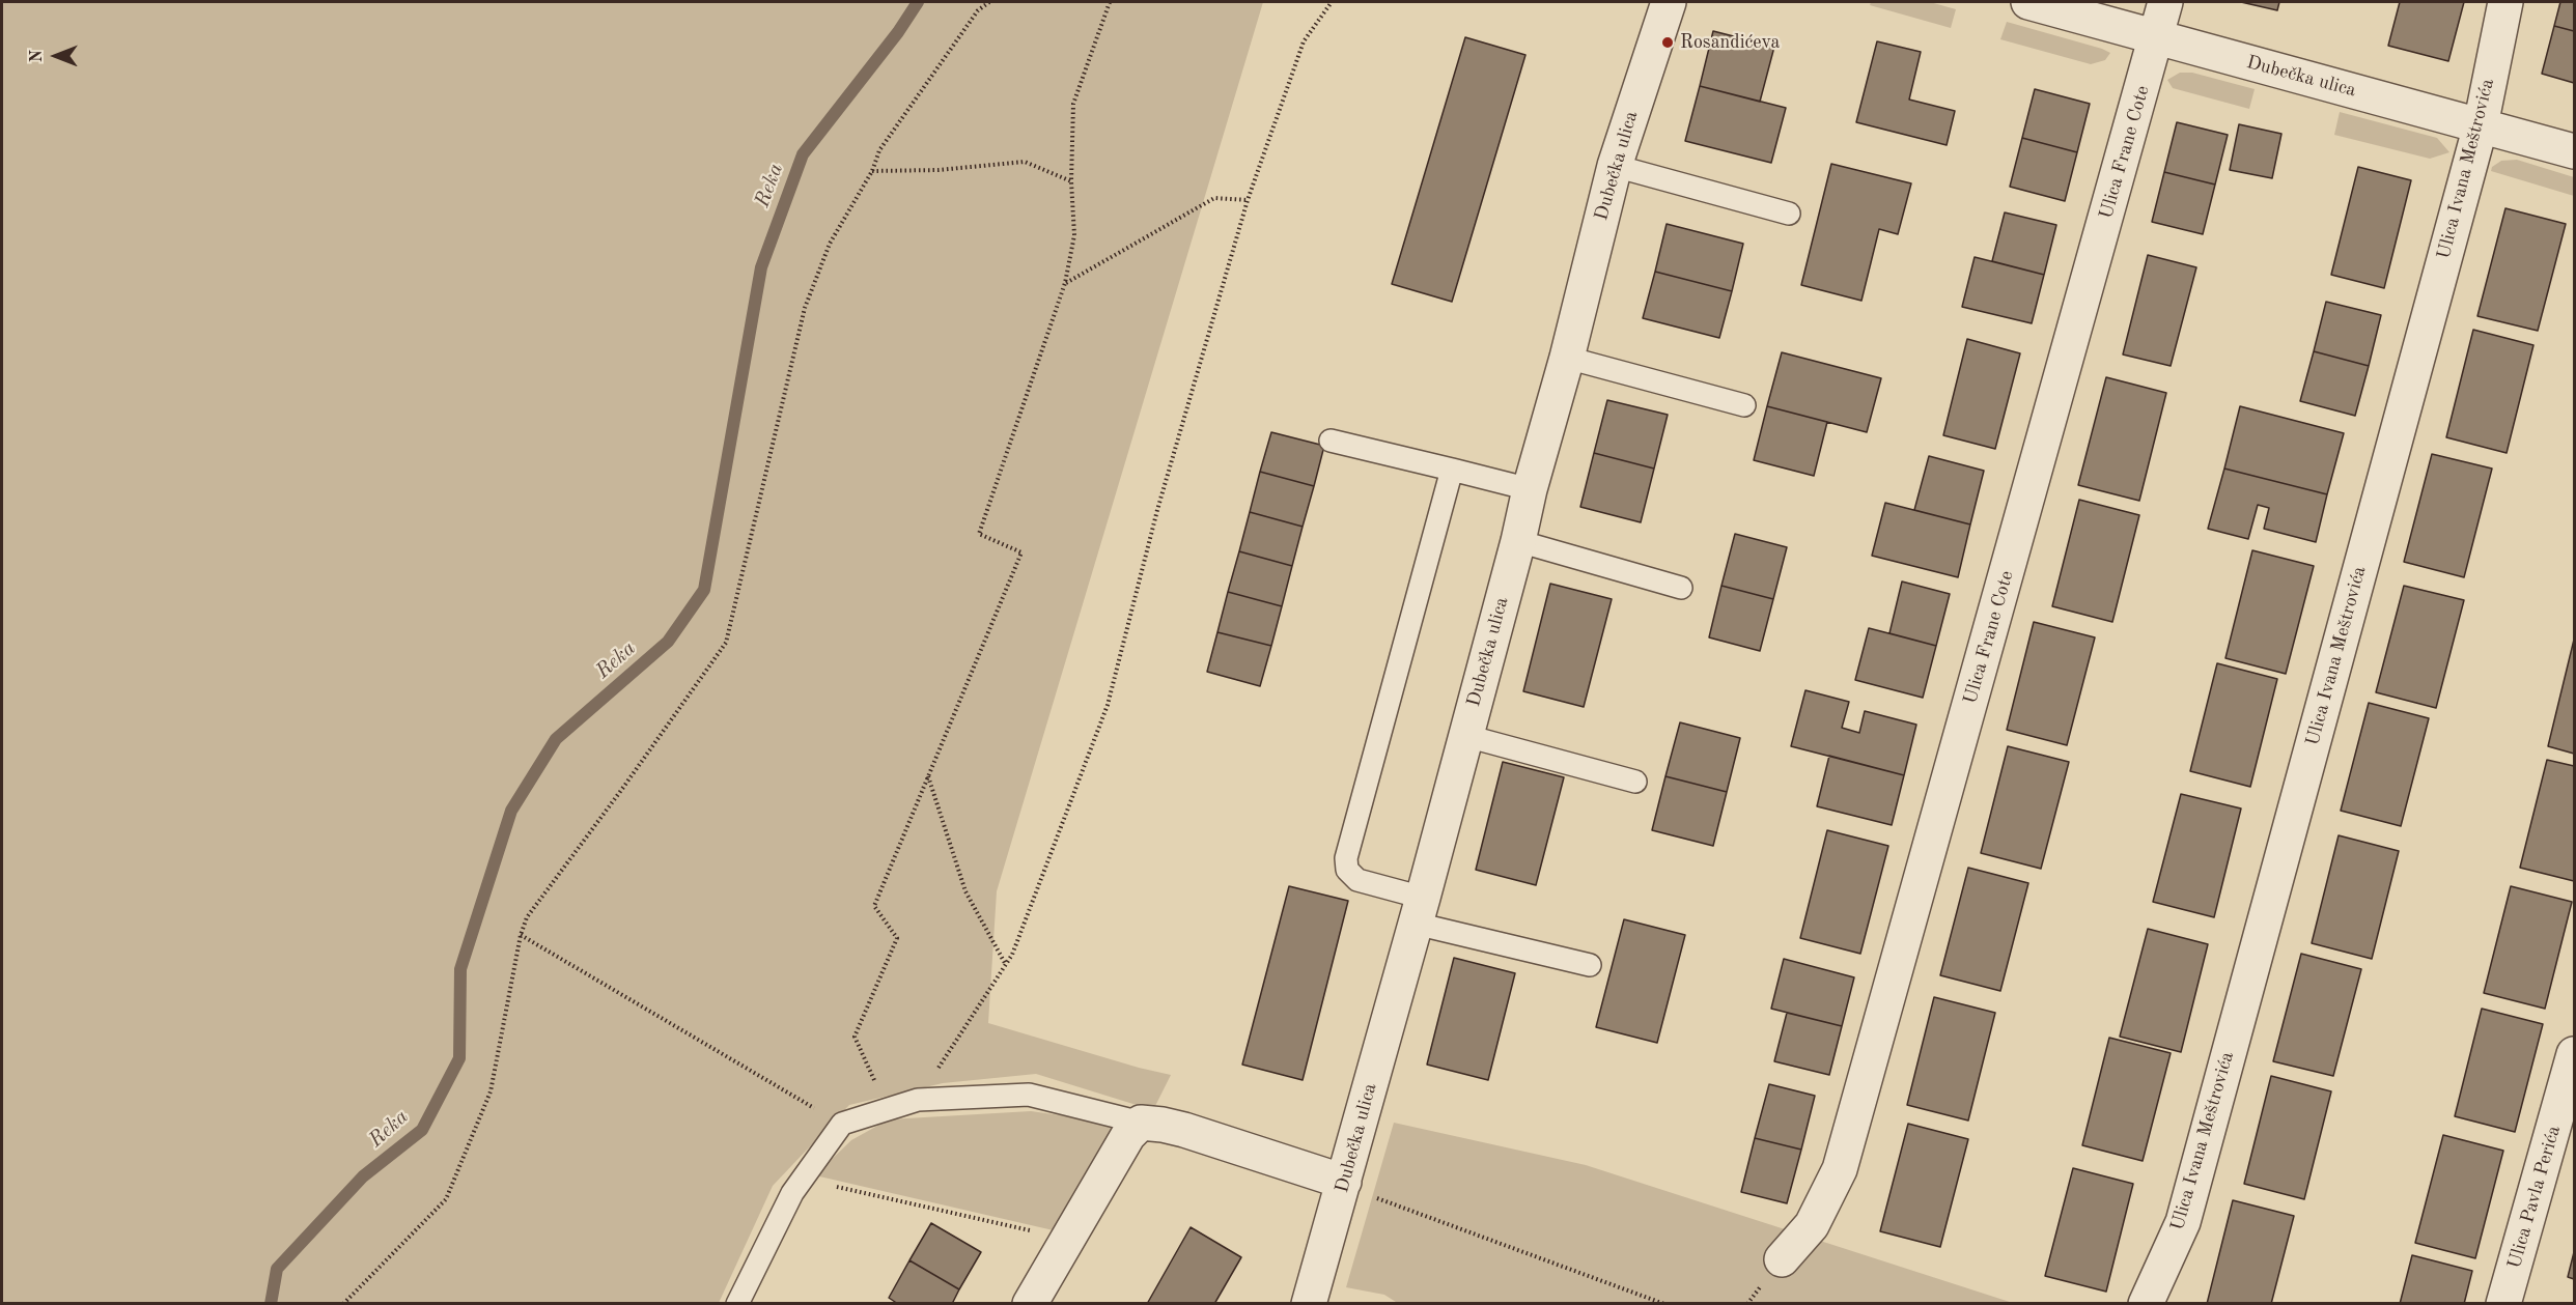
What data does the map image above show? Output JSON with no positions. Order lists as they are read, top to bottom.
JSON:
{
  "streets": {
    "street": [
      "Dubečka ulica",
      "Ulica Frane Cote",
      "Ulica Ivana Meštrovića",
      "Ulica Pavla Perića"
    ]
  },
  "crossings": [
    ["Dubečka ulica", "Ulica Frane Cote"],
    ["Dubečka ulica", "Ulica Ivana Meštrovića"]
  ],
  "water": ["Reka"],
  "places": ["Rosandićeva"],
  "north": "left"
}
